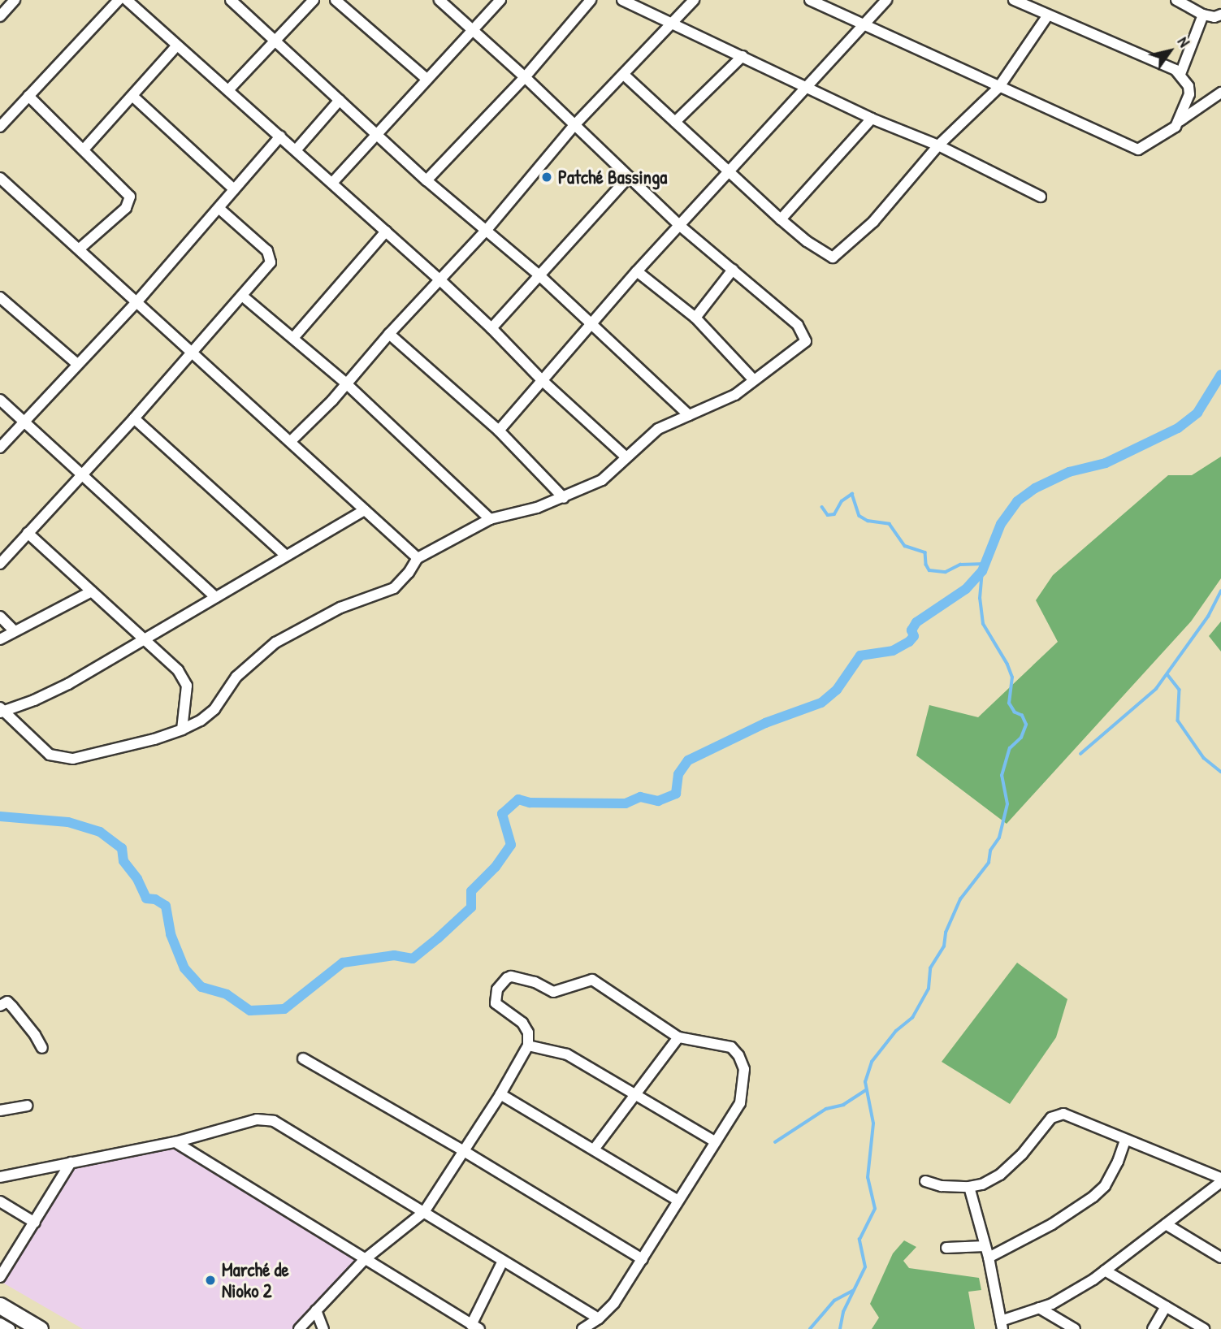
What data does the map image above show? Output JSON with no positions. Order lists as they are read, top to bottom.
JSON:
{
  "places": ["Patché Bassinga", "Marché de Nioko 2"],
  "north": "top right"
}
